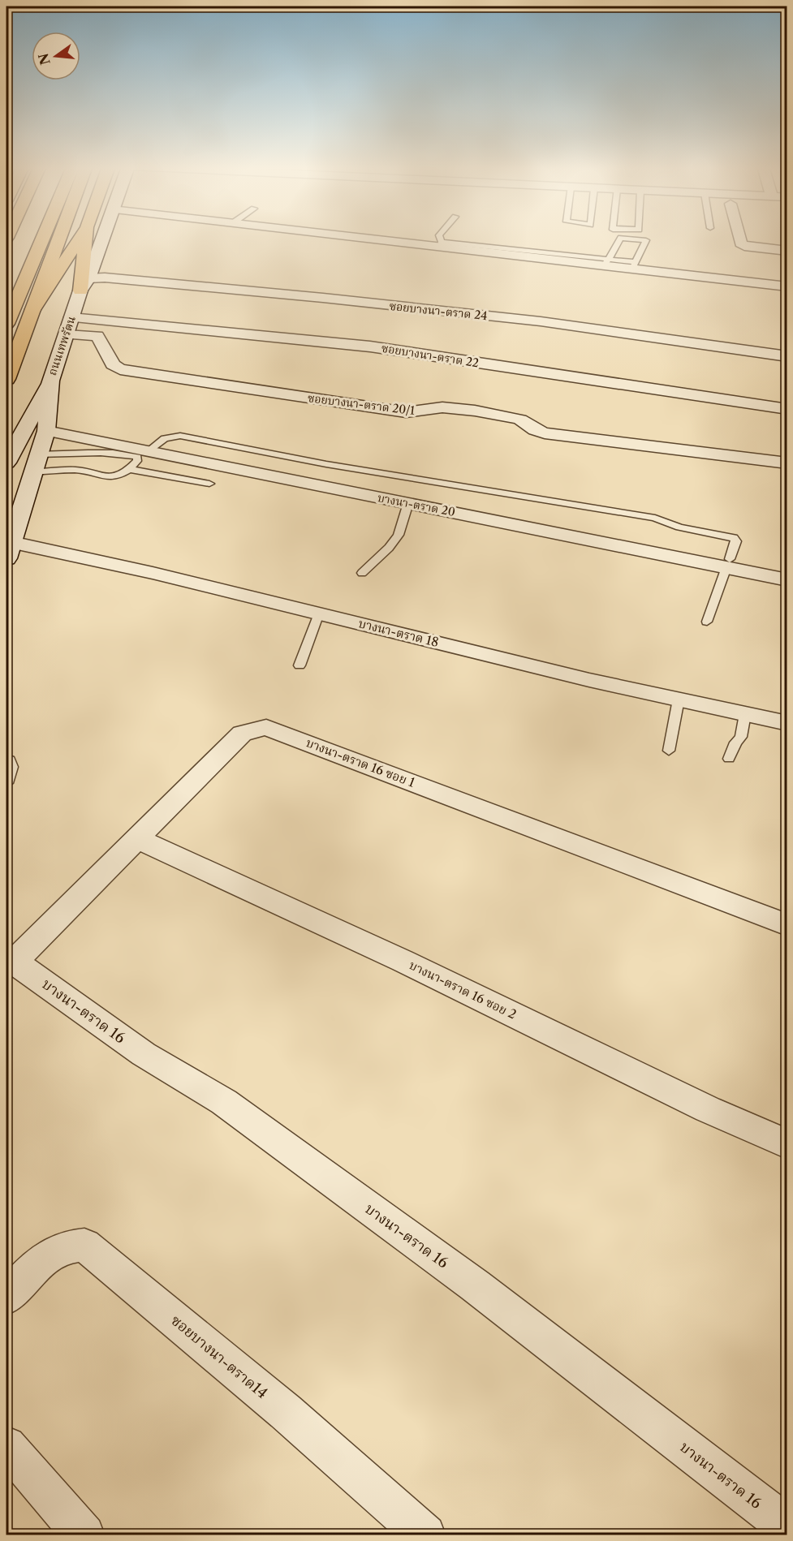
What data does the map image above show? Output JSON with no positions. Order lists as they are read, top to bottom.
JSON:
{
  "streets": {
    "main road": ["ถนนเทพรัตน"],
    "street": [
      "ซอยบางนา-ตราด 24",
      "ซอยบางนา-ตราด 22",
      "ซอยบางนา-ตราด 20/1",
      "บางนา-ตราด 20",
      "บางนา-ตราด 18",
      "บางนา-ตราด 16 ซอย 1",
      "บางนา-ตราด 16 ซอย 2",
      "บางนา-ตราด 16",
      "ซอยบางนา-ตราด14"
    ]
  },
  "crossings": [
    ["ซอยบางนา-ตราด 24", "ถนนเทพรัตน"],
    ["ถนนเทพรัตน", "ซอยบางนา-ตราด 22"],
    ["ถนนเทพรัตน", "ซอยบางนา-ตราด 20/1"],
    ["ถนนเทพรัตน", "บางนา-ตราด 20"],
    ["ถนนเทพรัตน", "บางนา-ตราด 18"],
    ["ซอยบางนา-ตราด 22", "ซอยบางนา-ตราด 20/1"],
    ["บางนา-ตราด 16 ซอย 1", "บางนา-ตราด 16 ซอย 2"],
    ["บางนา-ตราด 16 ซอย 1", "บางนา-ตราด 16"]
  ],
  "north": "left"
}
